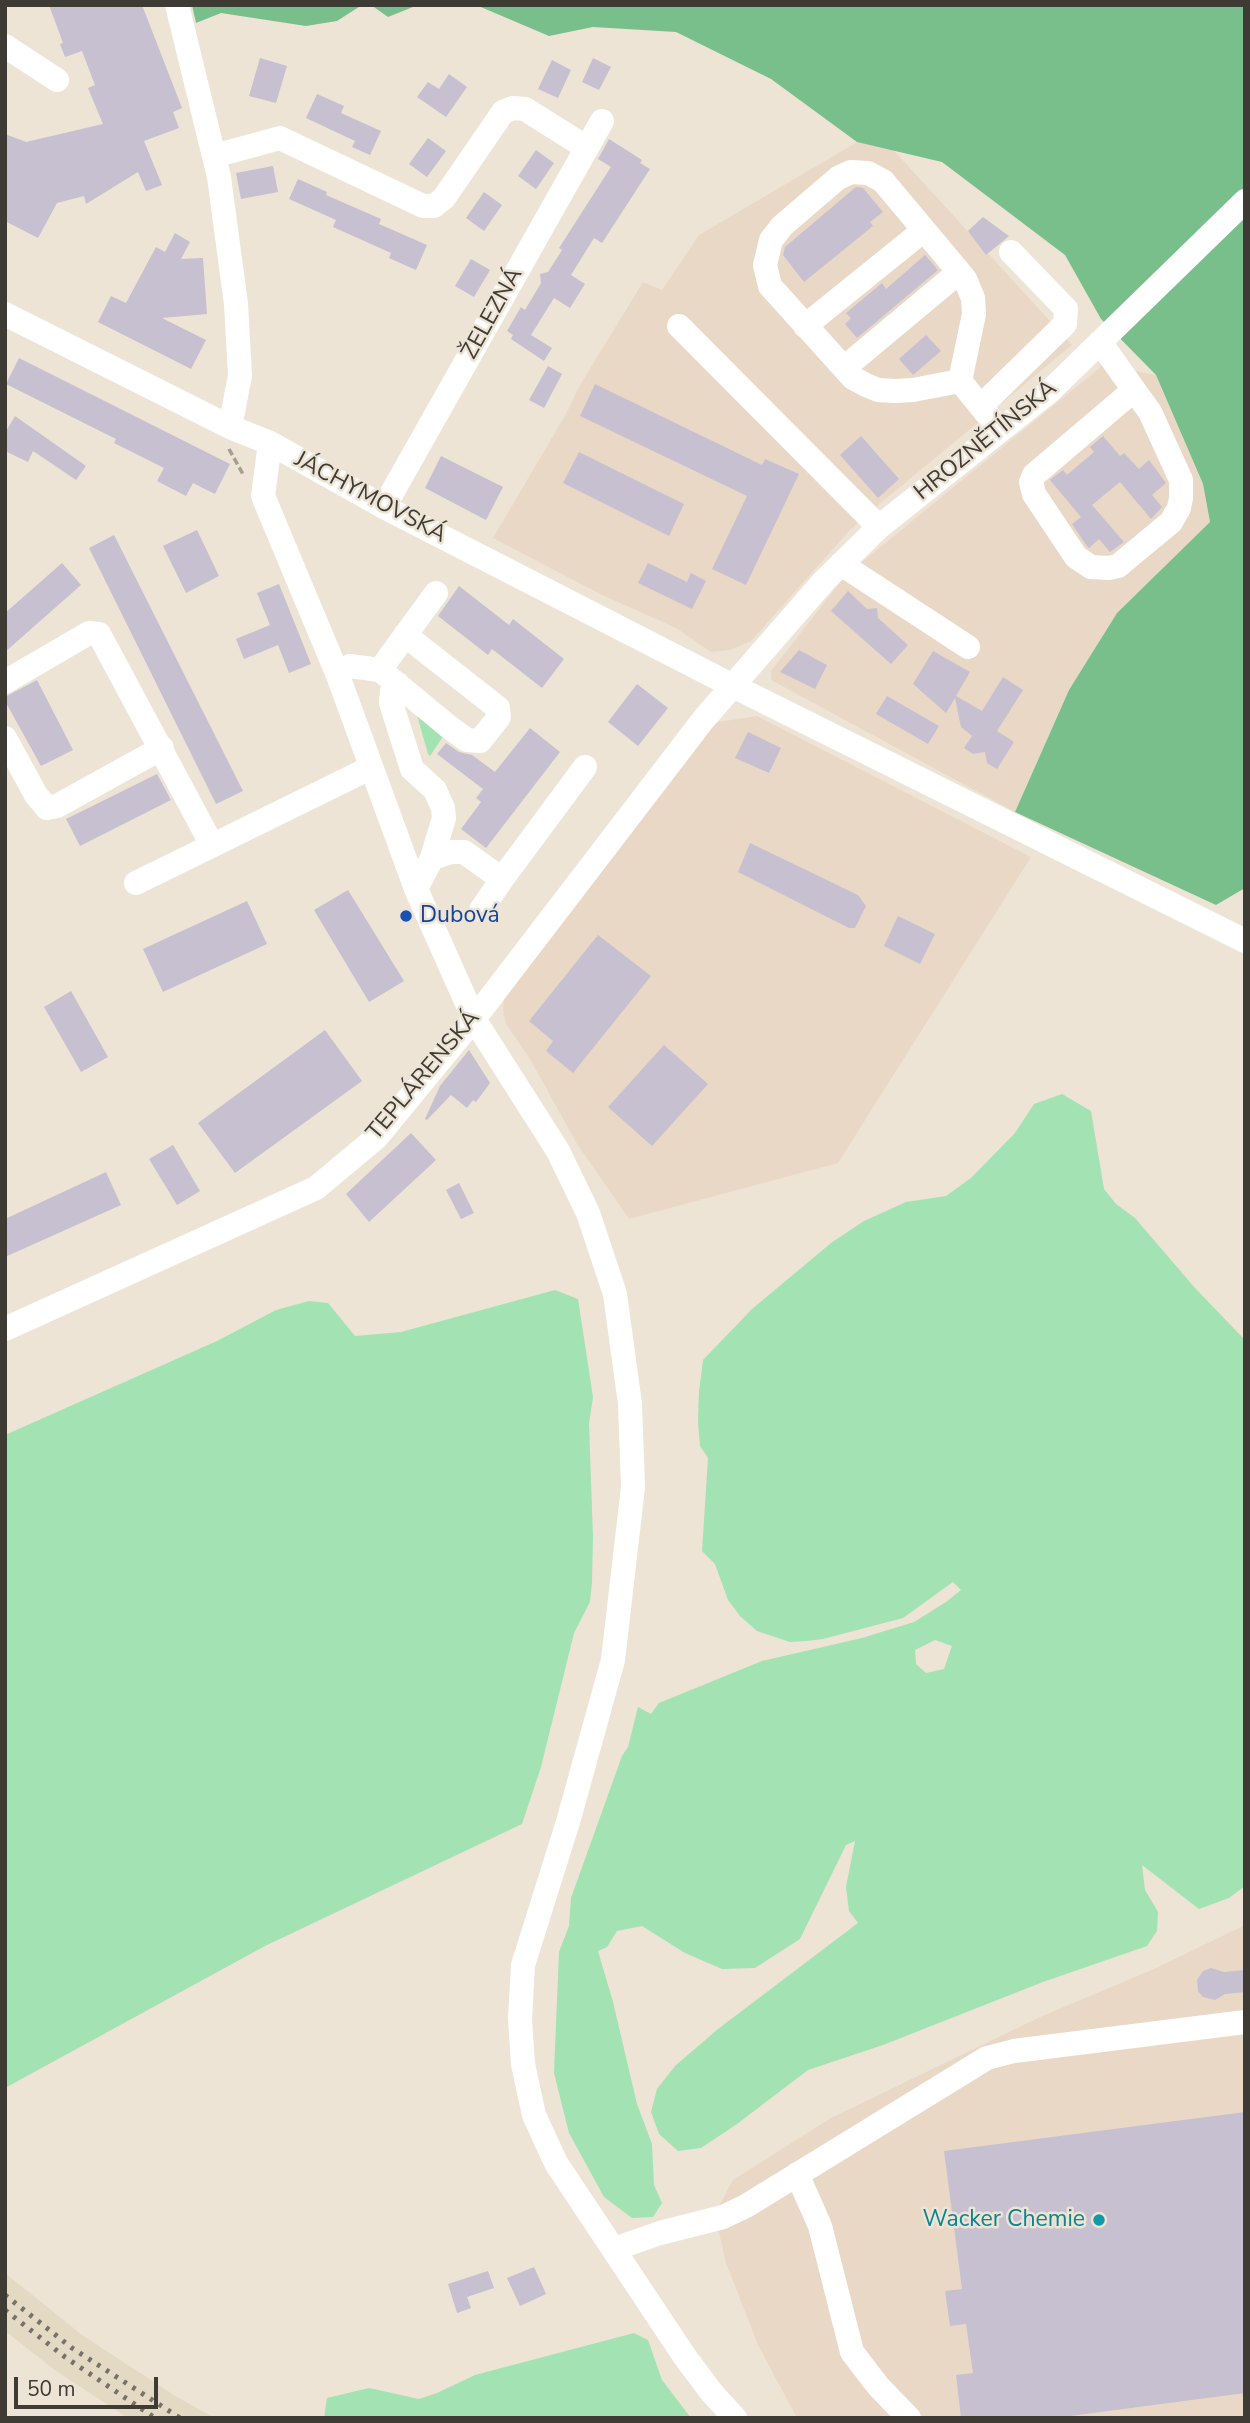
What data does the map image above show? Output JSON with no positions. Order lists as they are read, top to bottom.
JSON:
{
  "streets": {
    "street": [
      "ŽELEZNÁ",
      "HROZNĚTÍNSKÁ",
      "JÁCHYMOVSKÁ",
      "TEPLÁRENSKÁ"
    ]
  },
  "crossings": [
    ["ŽELEZNÁ", "JÁCHYMOVSKÁ"],
    ["HROZNĚTÍNSKÁ", "JÁCHYMOVSKÁ"],
    ["HROZNĚTÍNSKÁ", "TEPLÁRENSKÁ"],
    ["JÁCHYMOVSKÁ", "TEPLÁRENSKÁ"]
  ],
  "places": ["Dubová", "Wacker Chemie"],
  "scale_bar": "50 m"
}
